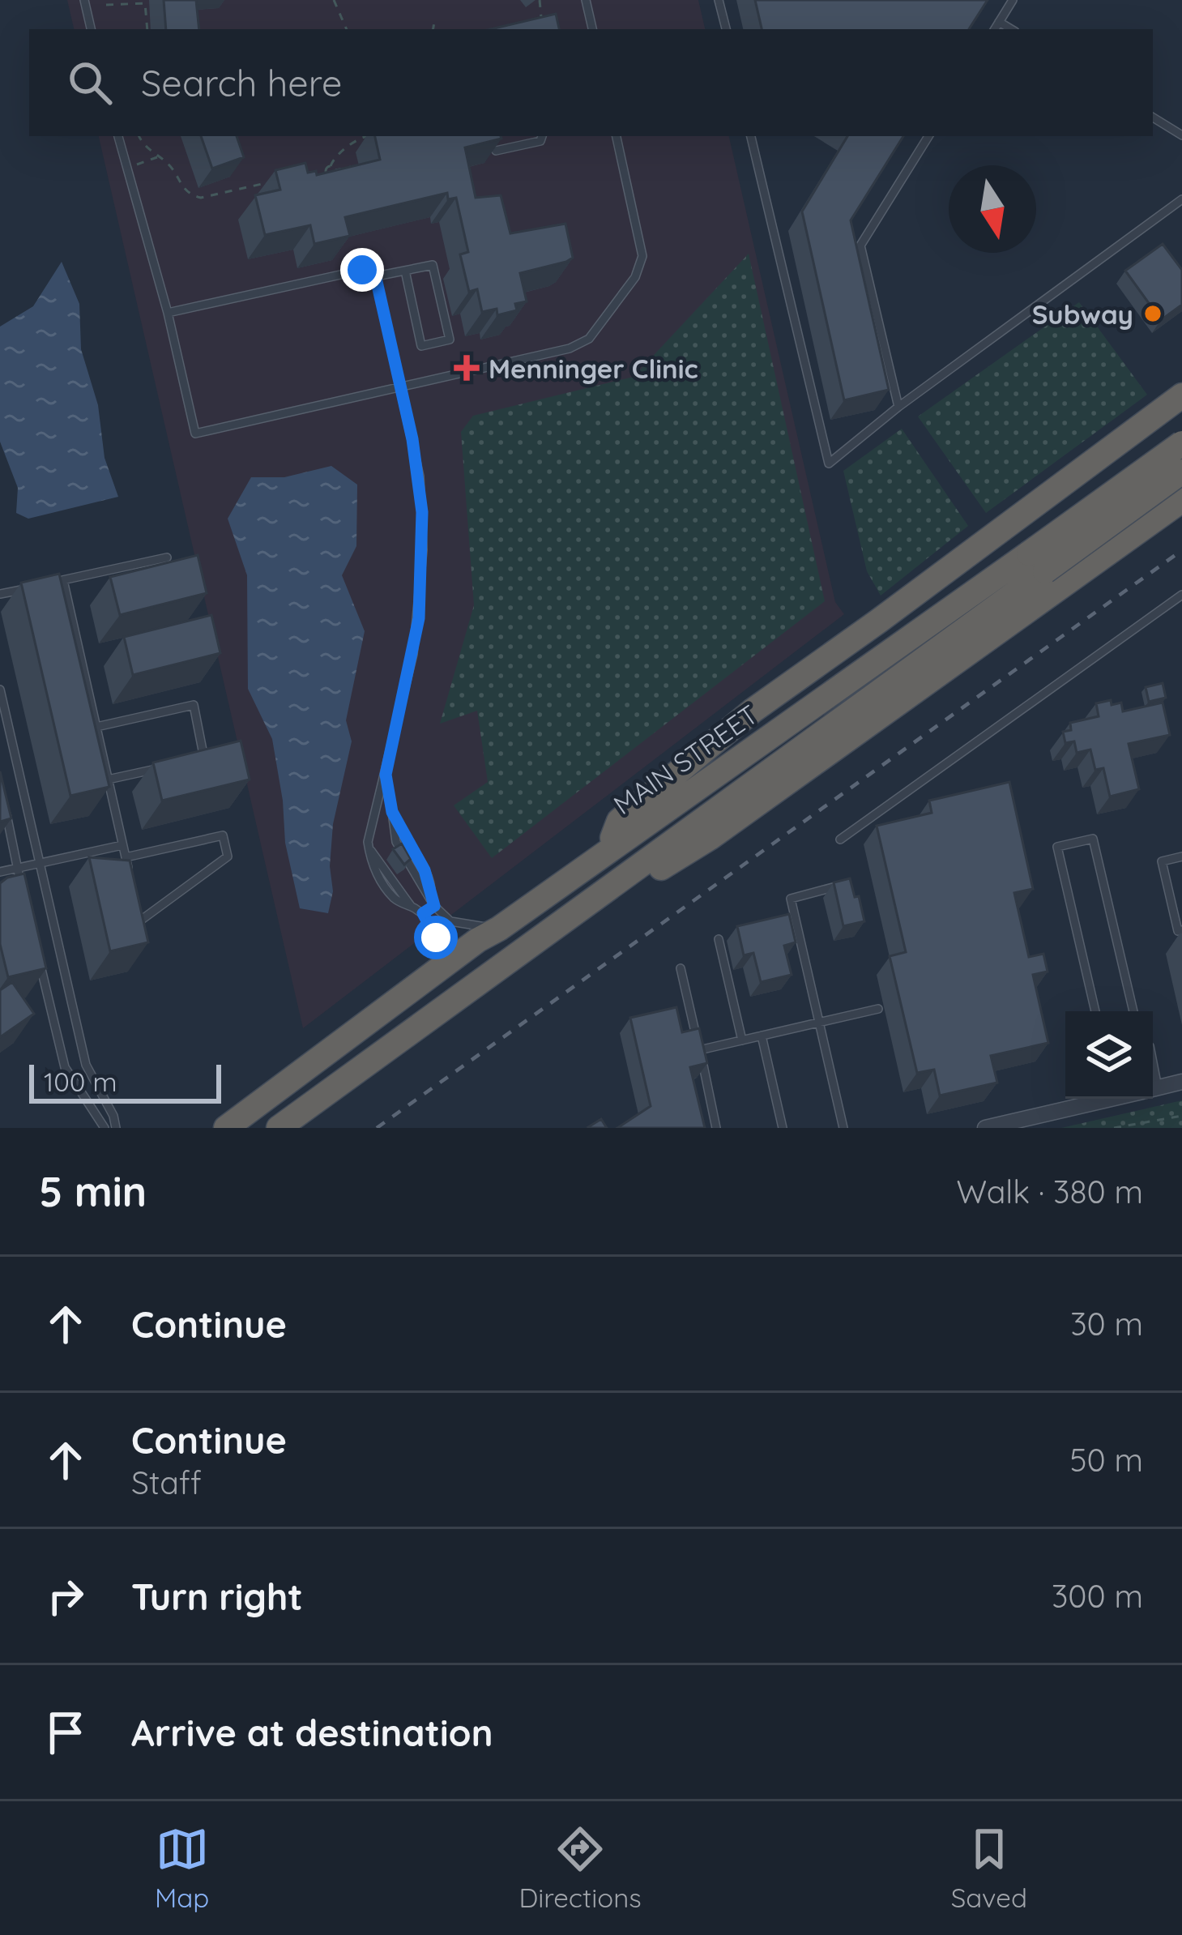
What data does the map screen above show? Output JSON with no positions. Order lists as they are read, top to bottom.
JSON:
{
  "streets": {
    "highway": ["MAIN STREET"]
  },
  "places": {
    "other": ["Subway"],
    "health": ["Menninger Clinic"]
  },
  "scale_bar": "100 m",
  "north": "bottom",
  "page": {
    "search": "Search here",
    "scale": "100 m",
    "heading": ["5 min", "Walk · 380 m"],
    "list": [
      ["Continue", "30 m"],
      ["Continue", "Staff", "50 m"],
      ["Turn right", "300 m"],
      "Arrive at destination"
    ],
    "nav": ["Map", "Directions", "Saved"]
  }
}
